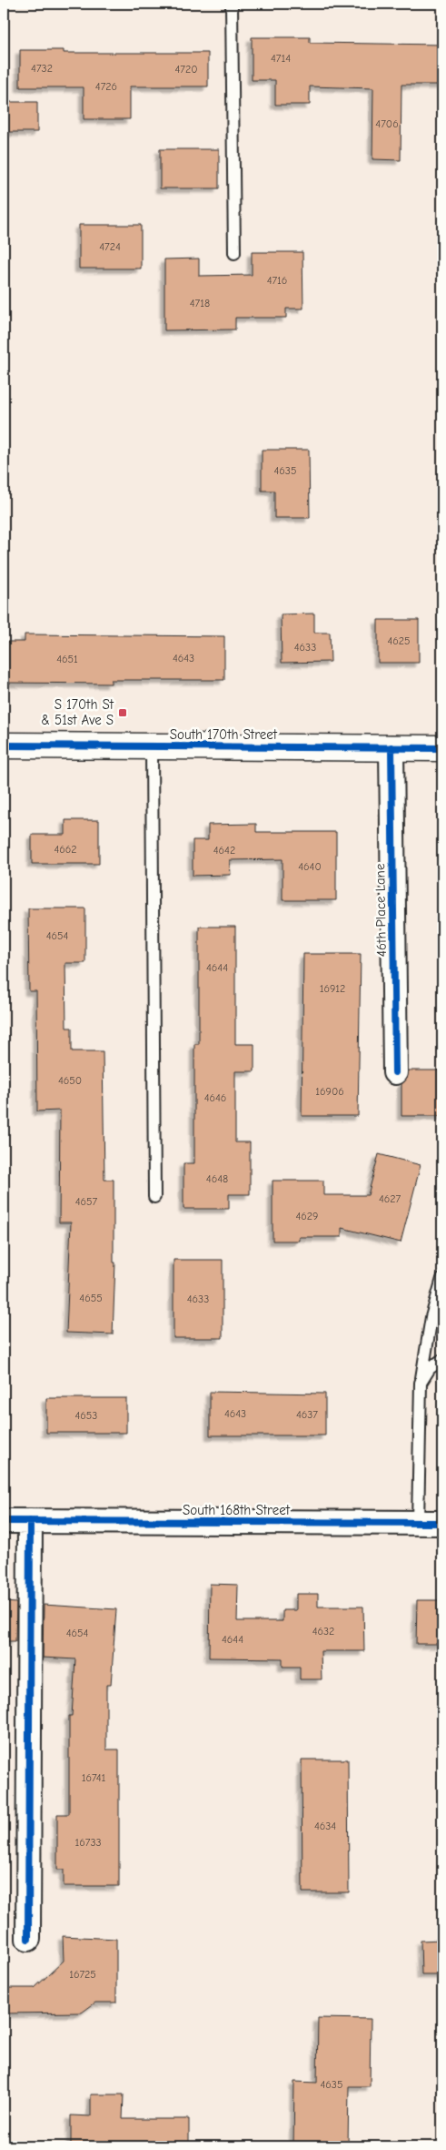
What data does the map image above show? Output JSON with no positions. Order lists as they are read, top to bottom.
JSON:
{
  "streets": {
    "street": ["South 170th Street", "46th Place Lane", "South 168th Street"]
  },
  "crossings": [
    ["South 170th Street", "46th Place Lane"]
  ],
  "places": {
    "transit": ["S 170th St & 51st Ave S"]
  },
  "house_numbers": [
    "4714",
    "4732",
    "4720",
    "4726",
    "4706",
    "4724",
    "4716",
    "4718",
    "4635",
    "4625",
    "4633",
    "4643",
    "4651",
    "4662",
    "4642",
    "4640",
    "4654",
    "4644",
    "16912",
    "4650",
    "16906",
    "4646",
    "4648",
    "4627",
    "4657",
    "4629",
    "4655",
    "4633",
    "4643",
    "4637",
    "4653",
    "4632",
    "4654",
    "4644",
    "16741",
    "4634",
    "16733",
    "16725",
    "4635"
  ]
}
